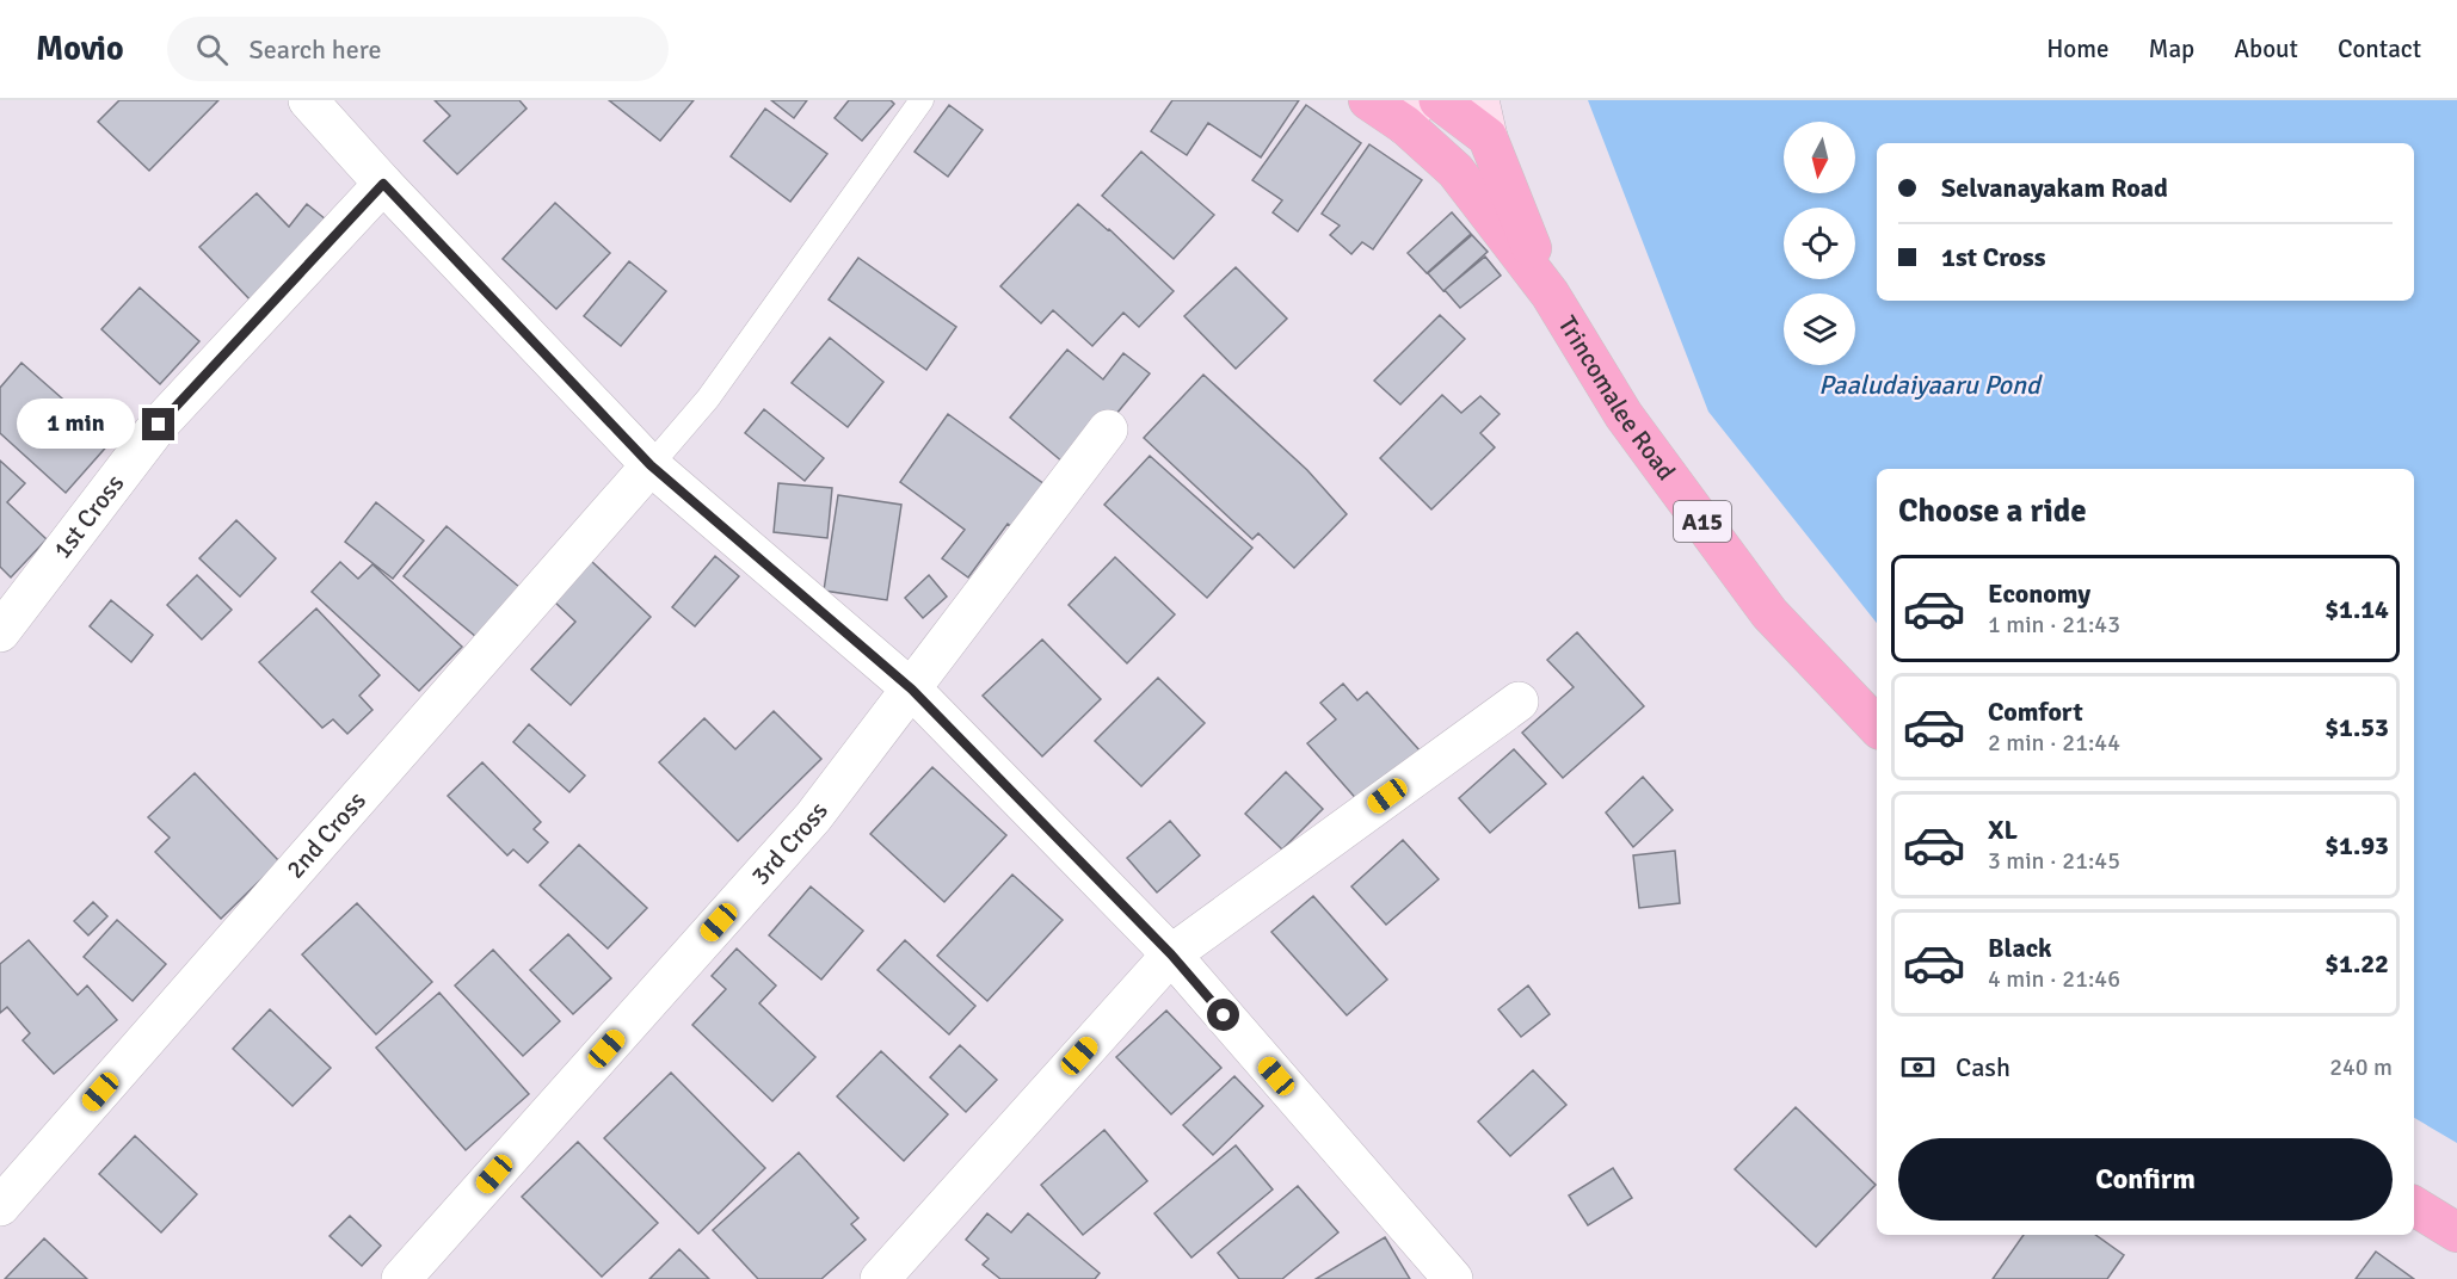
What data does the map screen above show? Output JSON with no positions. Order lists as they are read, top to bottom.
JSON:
{
  "streets": {
    "highway": ["Trincomalee Road", "A15"],
    "street": ["1st Cross", "2nd Cross", "3rd Cross"]
  },
  "water": ["Paaludaiyaaru Pond"],
  "north": "bottom",
  "page": {
    "header": "Movio",
    "search": "Search here",
    "nav": [
      "Home",
      "Map",
      "About",
      "Contact"
    ],
    "banner": ["Selvanayakam Road", "1st Cross"],
    "bubble": "1 min",
    "heading": "Choose a ride",
    "list": [
      {
        "name": "Economy",
        "note": "1 min · 21:43",
        "value": "$1.14"
      },
      {
        "name": "Comfort",
        "note": "2 min · 21:44",
        "value": "$1.53"
      },
      {
        "name": "XL",
        "note": "3 min · 21:45",
        "value": "$1.93"
      },
      {
        "name": "Black",
        "note": "4 min · 21:46",
        "value": "$1.22"
      }
    ],
    "pay": ["Cash", "240 m"],
    "buttons": "Confirm"
  }
}
